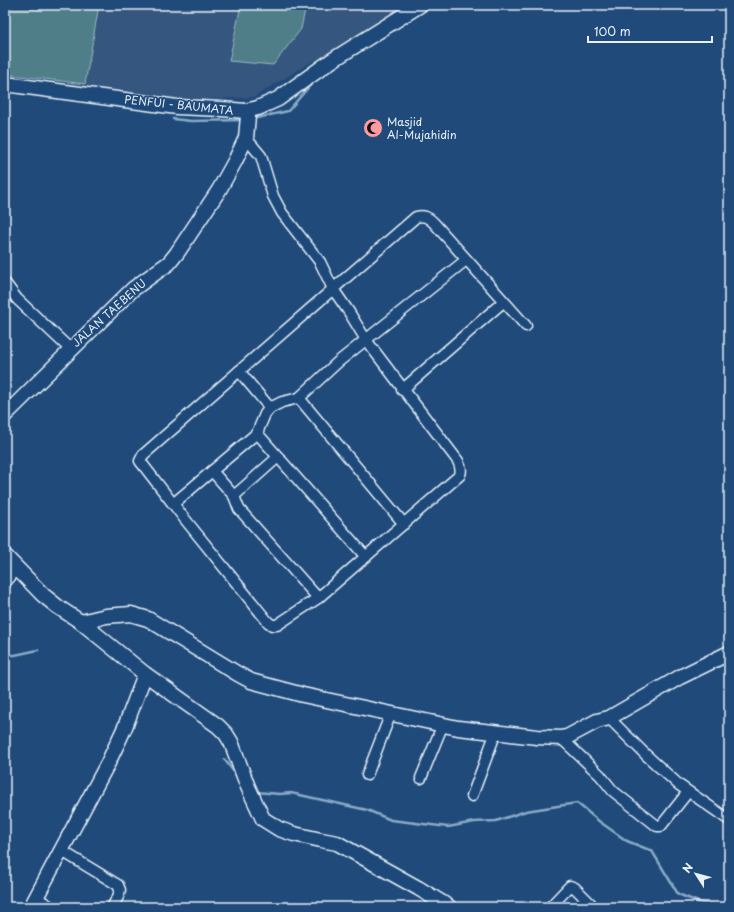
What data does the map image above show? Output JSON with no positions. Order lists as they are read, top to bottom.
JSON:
{
  "streets": {
    "street": ["PENFUI - BAUMATA", "JALAN TAEBENU"]
  },
  "crossings": [
    ["PENFUI - BAUMATA", "JALAN TAEBENU"]
  ],
  "places": {
    "mosque": ["Masjid Al-Mujahidin"]
  },
  "scale_bar": "100 m",
  "north": "top left"
}
